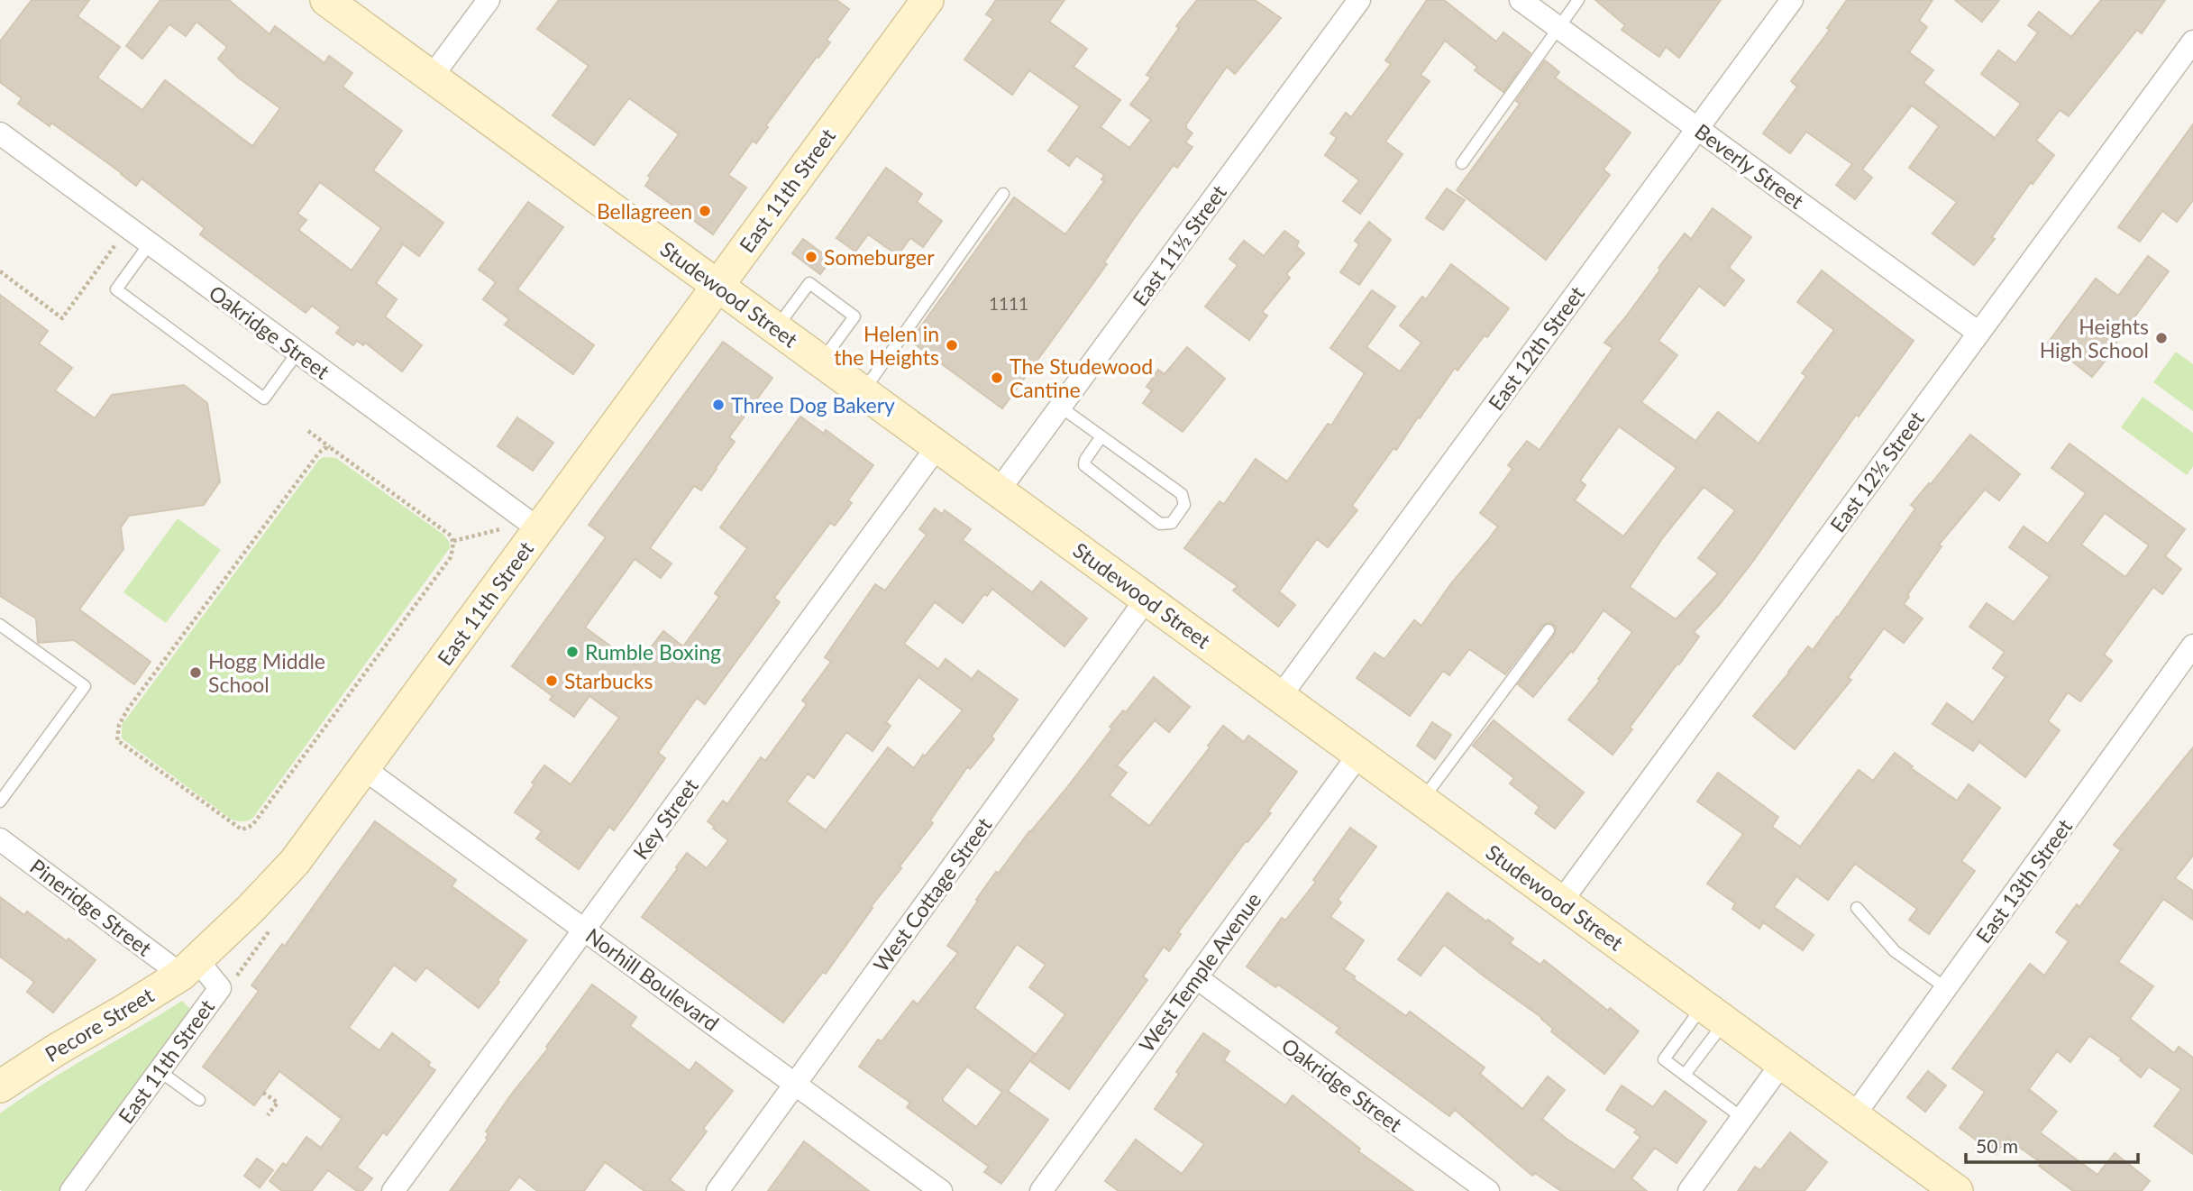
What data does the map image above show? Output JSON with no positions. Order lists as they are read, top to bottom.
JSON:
{
  "streets": {
    "main road": ["East 11th Street", "Studewood Street", "Pecore Street"],
    "street": [
      "Beverly Street",
      "East 11½ Street",
      "Oakridge Street",
      "East 12th Street",
      "East 12½ Street",
      "Key Street",
      "East 13th Street",
      "West Cottage Street",
      "Pineridge Street",
      "West Temple Avenue",
      "Norhill Boulevard"
    ]
  },
  "crossings": [
    ["Beverly Street", "East 12th Street"],
    ["Beverly Street", "East 12½ Street"],
    ["East 11th Street", "Studewood Street"],
    ["East 11th Street", "Oakridge Street"],
    ["East 11th Street", "Pineridge Street"],
    ["East 11th Street", "Norhill Boulevard"],
    ["East 11th Street", "Pecore Street"],
    ["East 11½ Street", "Studewood Street"],
    ["Studewood Street", "East 12th Street"],
    ["Studewood Street", "East 12½ Street"],
    ["Studewood Street", "Key Street"],
    ["Studewood Street", "East 13th Street"],
    ["Studewood Street", "West Cottage Street"],
    ["Studewood Street", "West Temple Avenue"],
    ["Oakridge Street", "West Temple Avenue"],
    ["Key Street", "Norhill Boulevard"],
    ["West Cottage Street", "Norhill Boulevard"],
    ["Pineridge Street", "Pecore Street"]
  ],
  "places": [
    "Bellagreen",
    "Someburger",
    "Heights High School",
    "Helen in the Heights",
    "The Studewood Cantine",
    "Three Dog Bakery",
    "Rumble Boxing",
    "Hogg Middle School",
    "Starbucks"
  ],
  "house_numbers": ["1111"],
  "scale_bar": "50 m"
}
